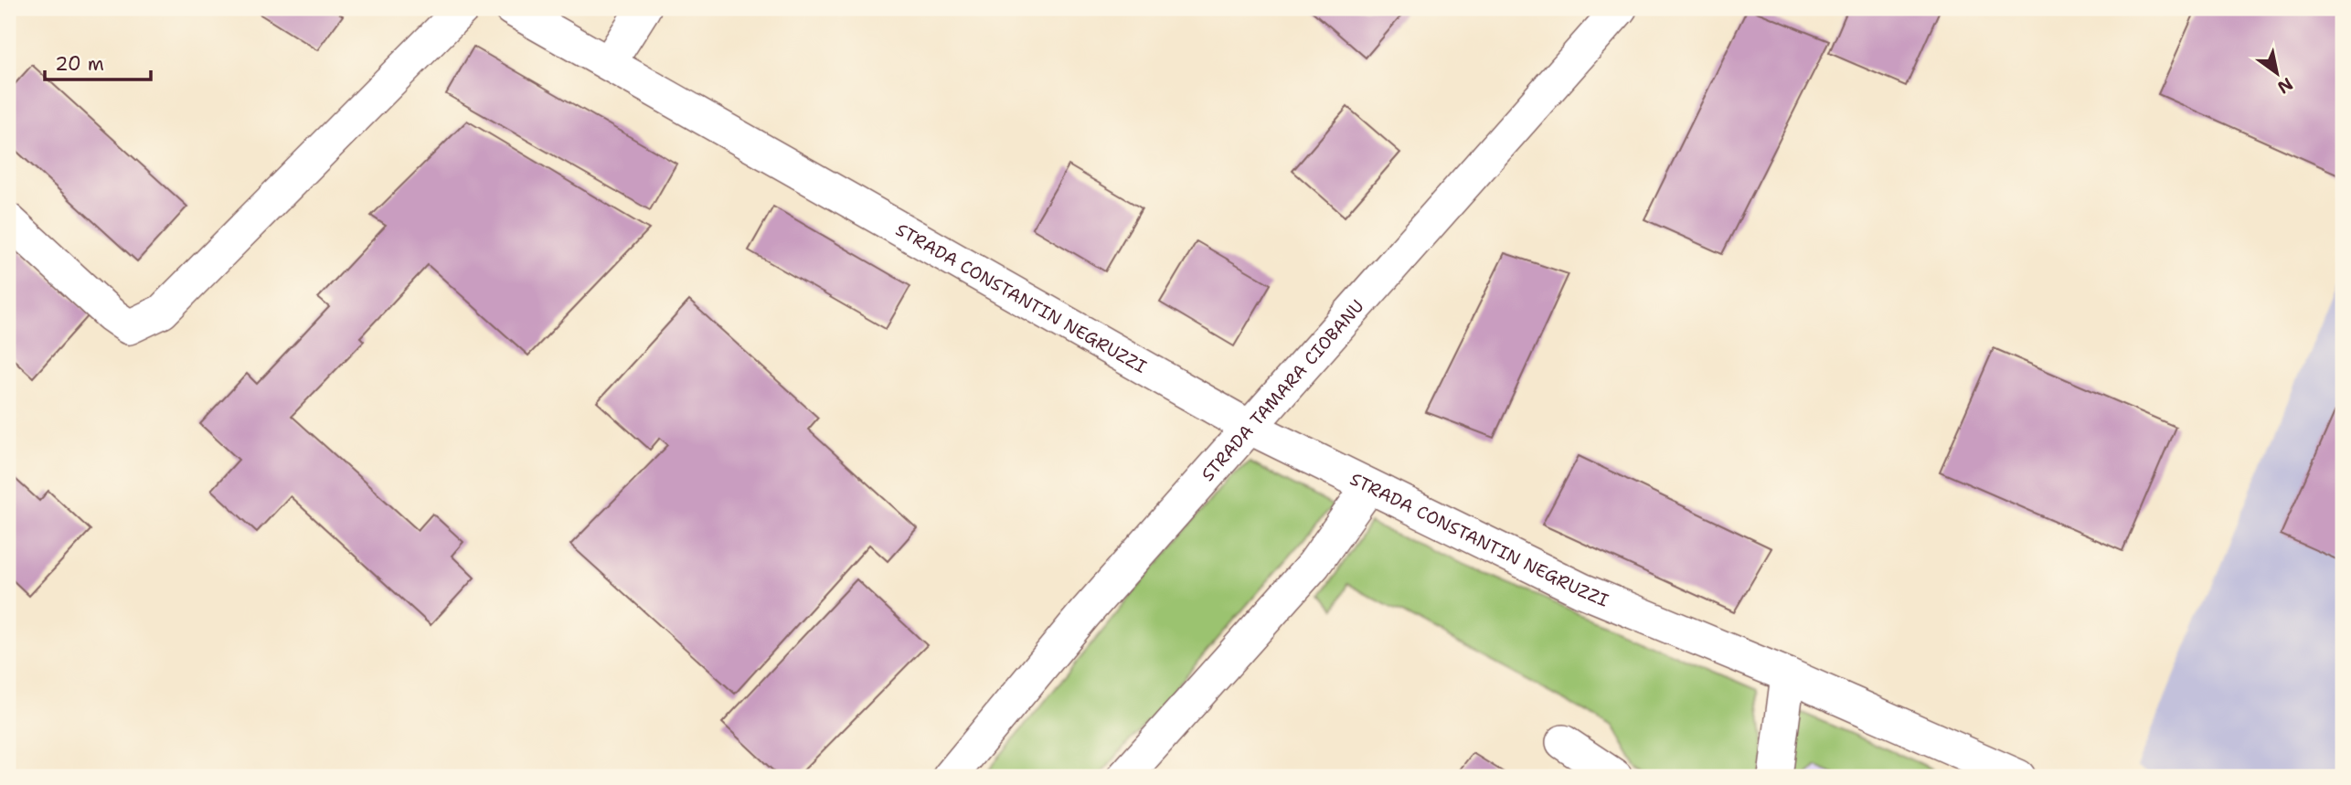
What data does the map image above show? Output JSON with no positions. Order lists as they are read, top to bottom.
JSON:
{
  "streets": {
    "street": ["STRADA CONSTANTIN NEGRUZZI", "STRADA TAMARA CIOBANU"]
  },
  "crossings": [
    ["STRADA CONSTANTIN NEGRUZZI", "STRADA TAMARA CIOBANU"]
  ],
  "scale_bar": "20 m",
  "north": "bottom right"
}
